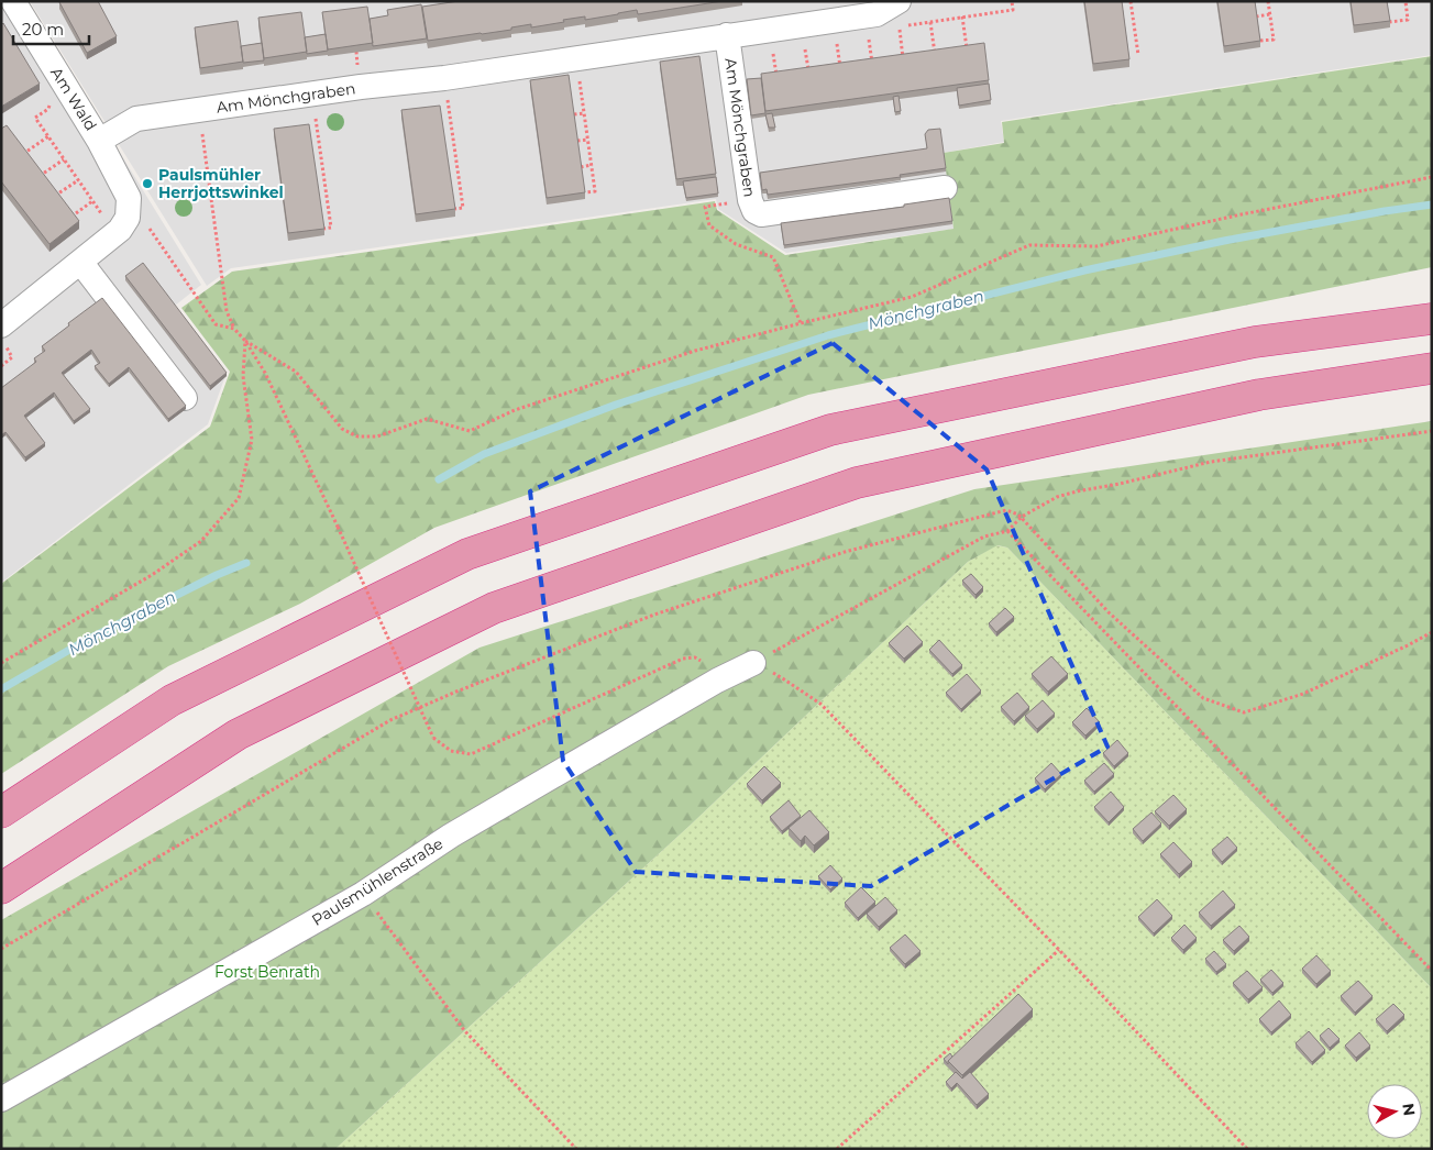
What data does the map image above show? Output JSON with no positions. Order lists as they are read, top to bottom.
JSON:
{
  "streets": {
    "street": ["Am Mönchgraben", "Am Wald", "Paulsmühlenstraße"]
  },
  "crossings": [
    ["Am Mönchgraben", "Am Wald"]
  ],
  "water": ["Mönchgraben"],
  "parks": ["Forst Benrath"],
  "places": ["Paulsmühler Herrjottswinkel"],
  "scale_bar": "20 m",
  "north": "right"
}
